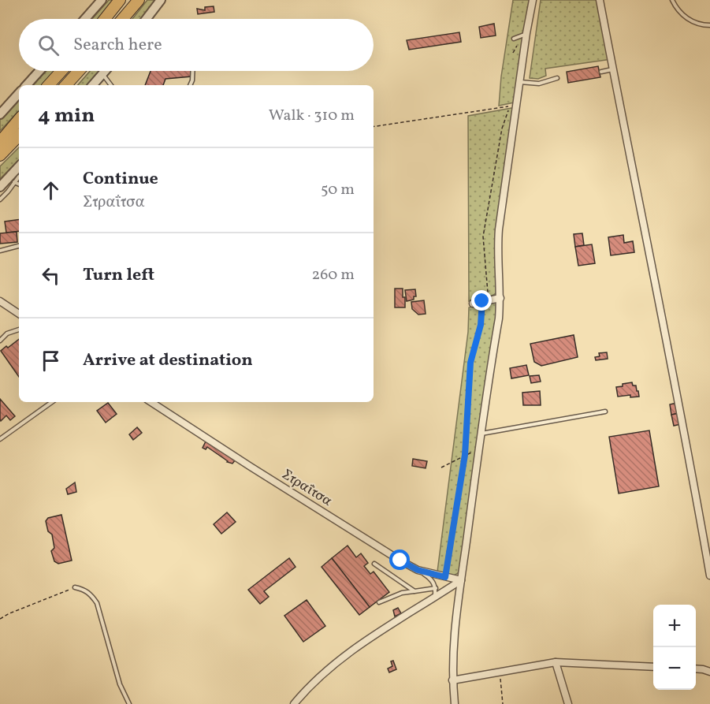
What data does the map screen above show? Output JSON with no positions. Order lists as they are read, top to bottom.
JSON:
{
  "streets": {
    "street": ["Στραΐτσα"]
  },
  "page": {
    "search": "Search here",
    "heading": ["4 min", "Walk · 310 m"],
    "list": [
      ["Continue", "Στραΐτσα", "50 m"],
      ["Turn left", "260 m"],
      "Arrive at destination"
    ],
    "map_buttons": ["+", "−"]
  }
}
